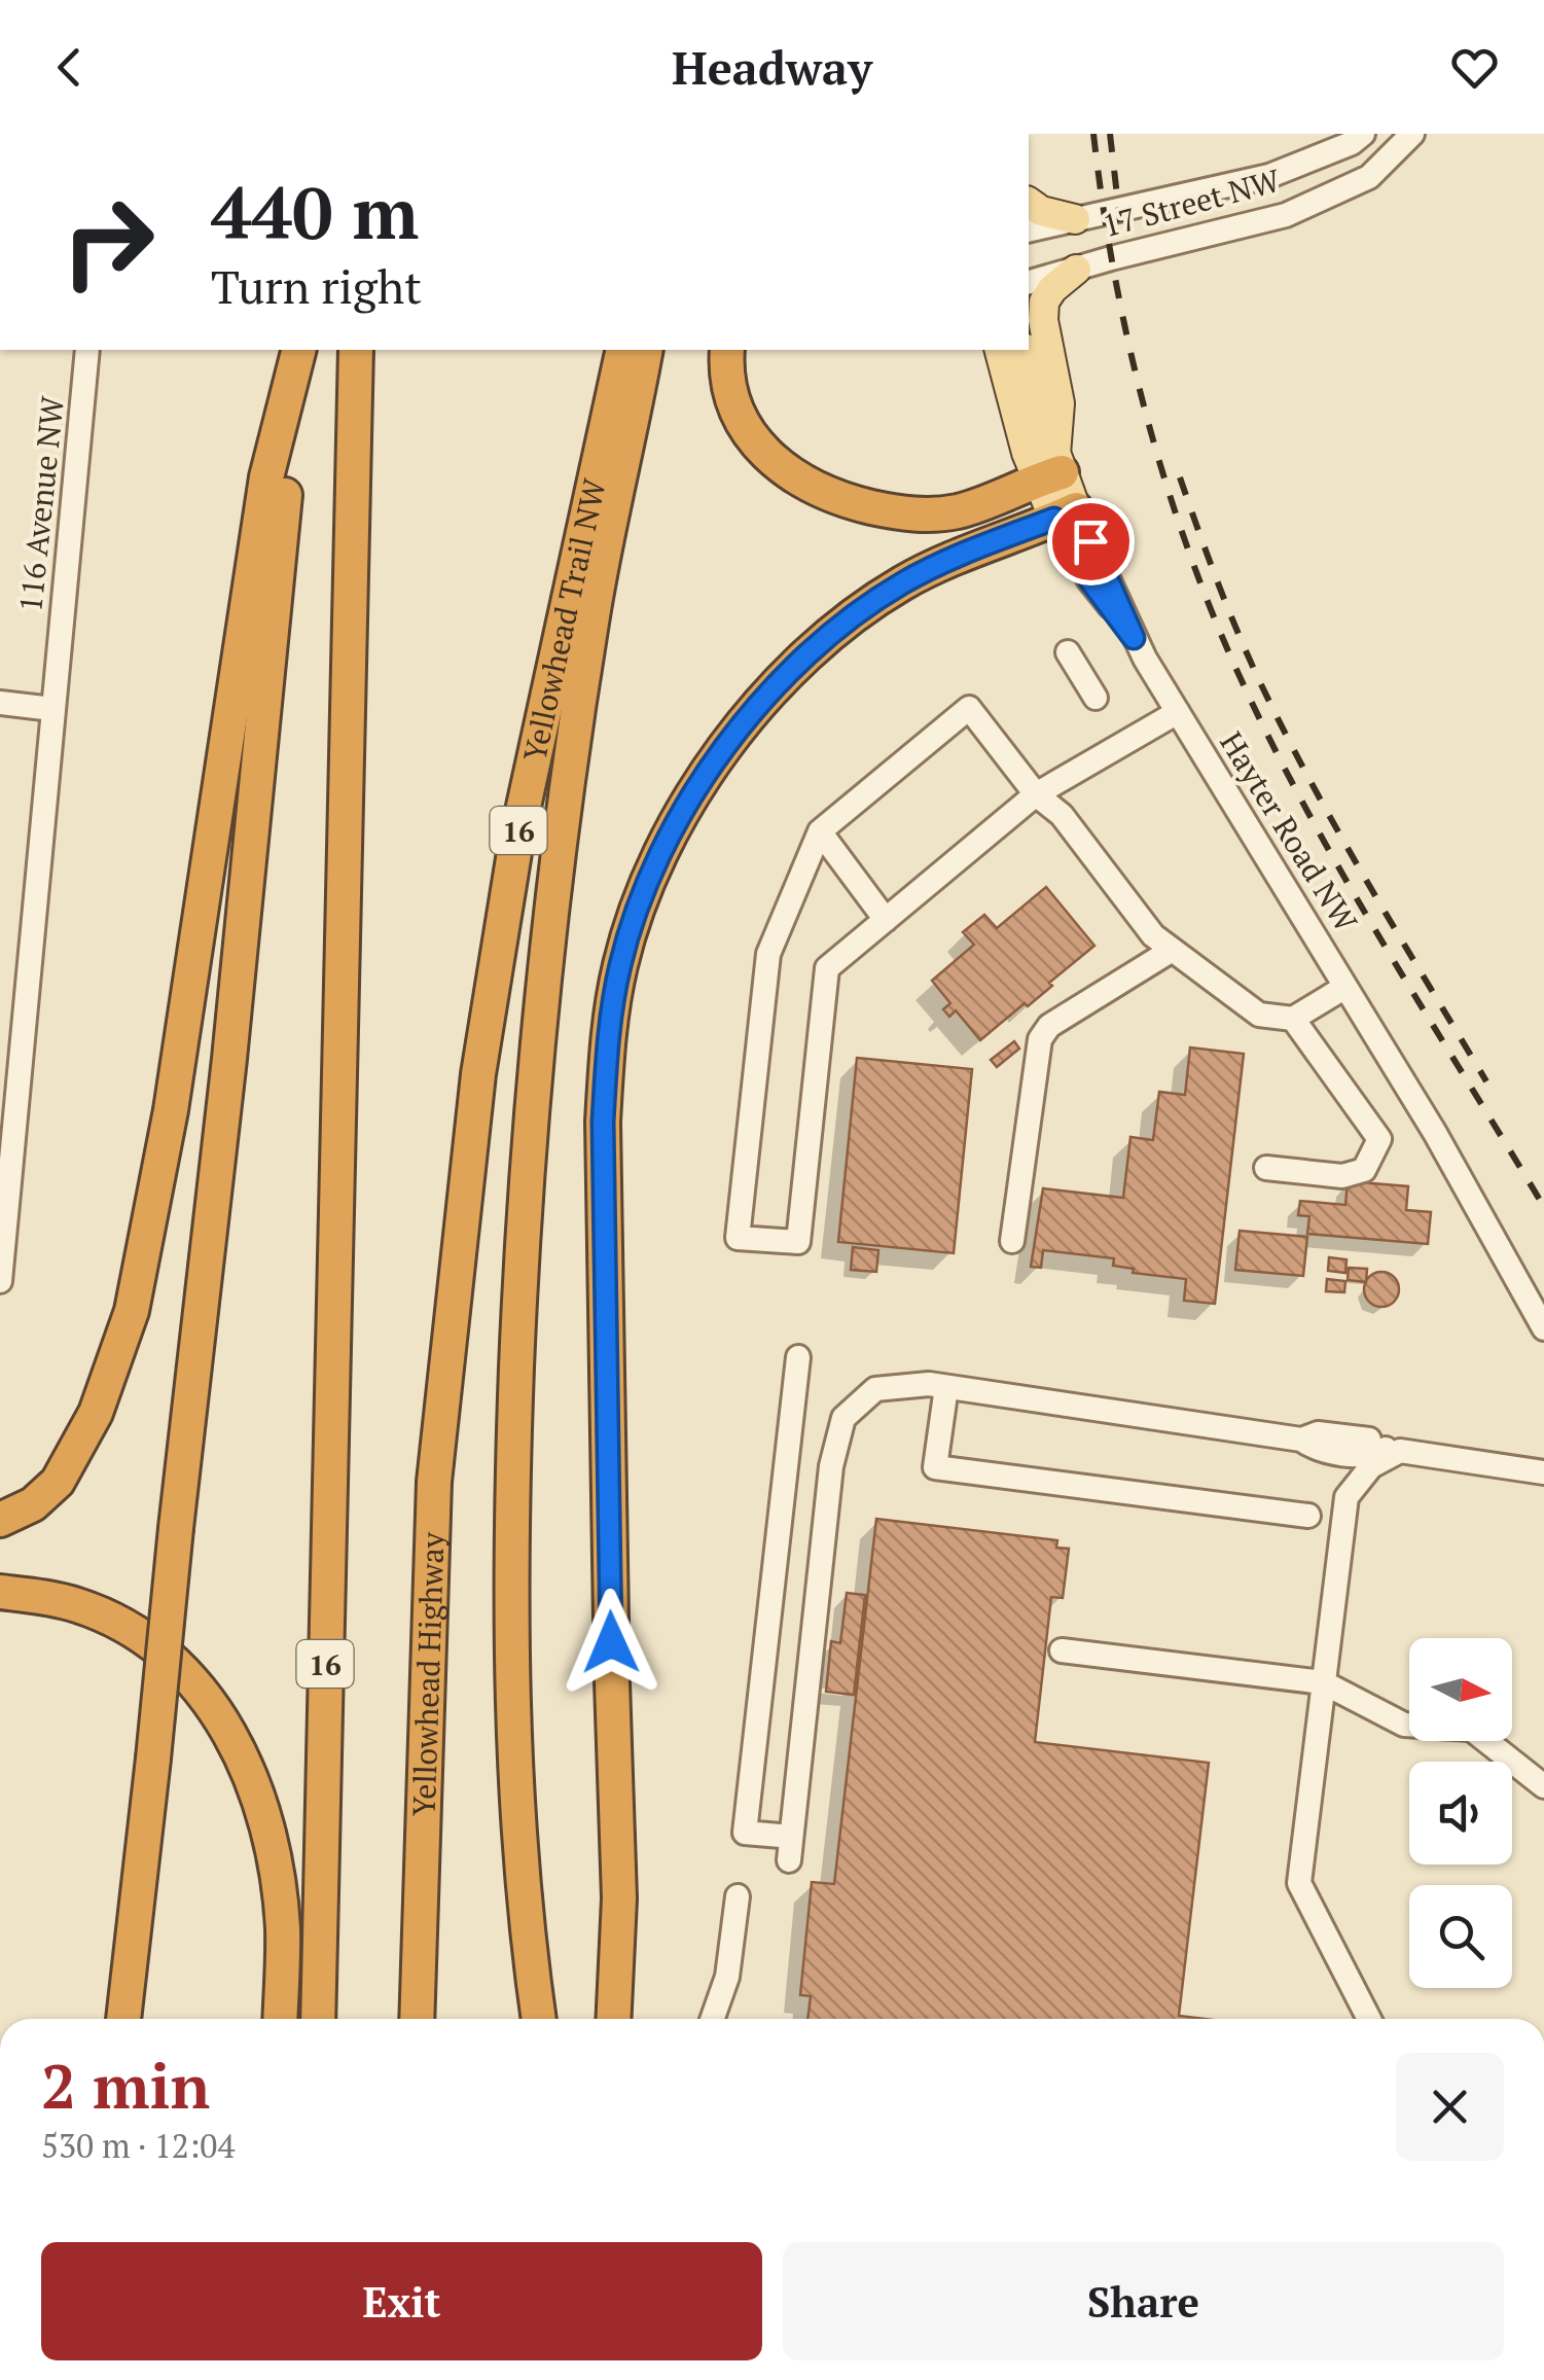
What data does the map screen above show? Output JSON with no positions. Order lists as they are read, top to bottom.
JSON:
{
  "streets": {
    "highway": ["Yellowhead Trail NW", "16", "Yellowhead Highway"],
    "street": ["17 Street NW", "116 Avenue NW", "Hayter Road NW"]
  },
  "crossings": [
    ["Yellowhead Trail NW", "Yellowhead Highway"]
  ],
  "north": "right",
  "page": {
    "header": "Headway",
    "turn": ["440 m", "Turn right"],
    "heading": ["2 min", "530 m · 12:04"],
    "buttons": ["Exit", "Share"]
  }
}
